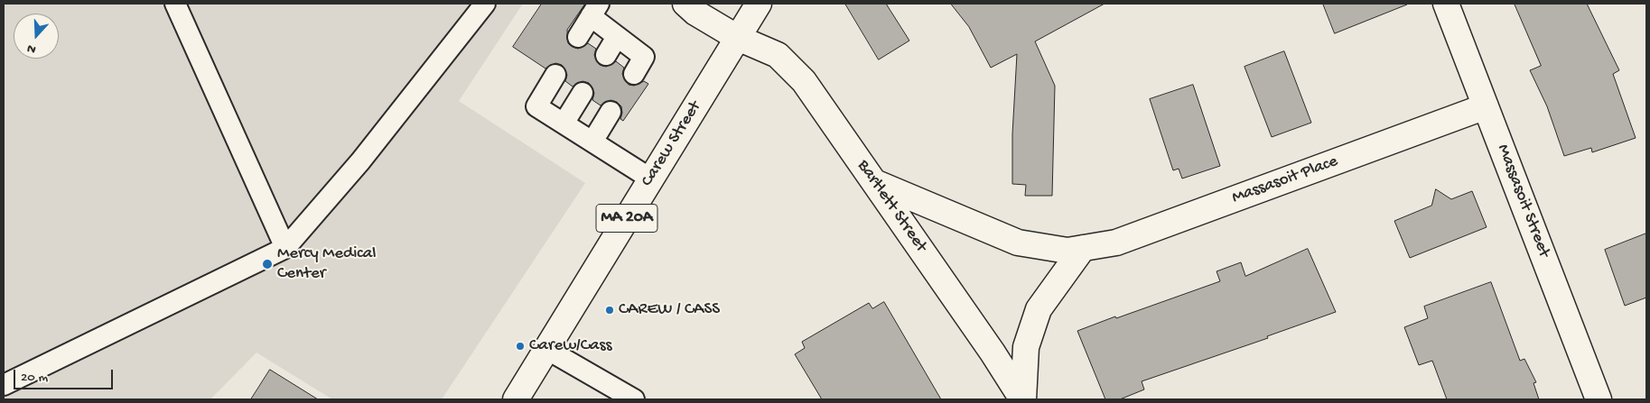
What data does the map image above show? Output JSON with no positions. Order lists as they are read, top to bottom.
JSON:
{
  "streets": {
    "street": [
      "Carew Street",
      "Massasoit Place",
      "Massasoit Street",
      "Bartlett Street",
      "MA 20A"
    ]
  },
  "crossings": [
    ["Carew Street", "Bartlett Street"],
    ["Massasoit Place", "Massasoit Street"],
    ["Massasoit Place", "Bartlett Street"]
  ],
  "places": ["Mercy Medical Center", "CAREW / CASS", "Carew/Cass"],
  "scale_bar": "20 m",
  "north": "bottom"
}
